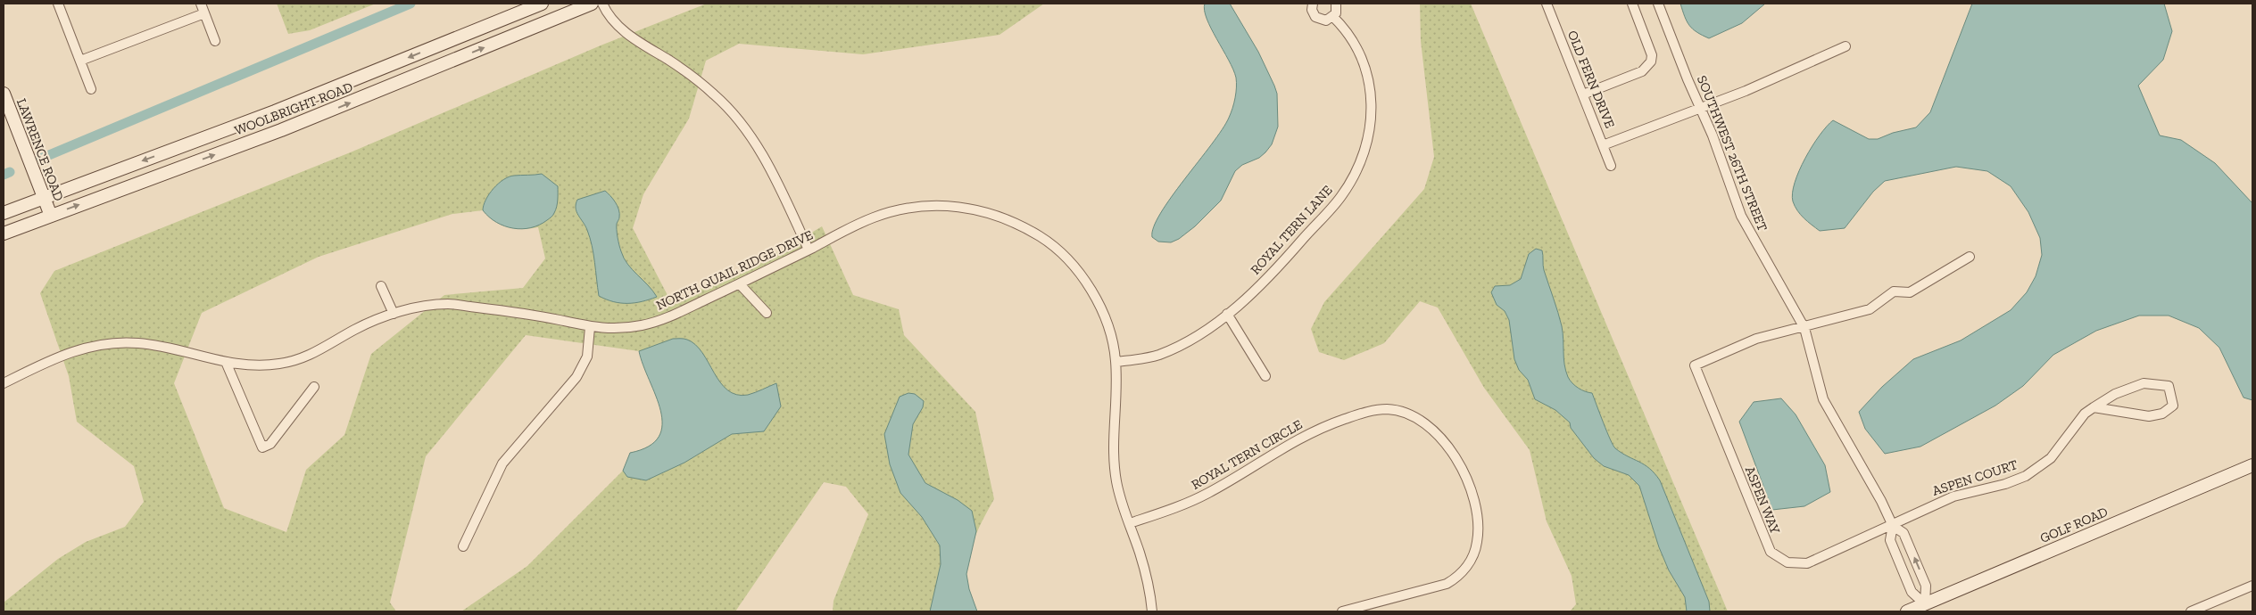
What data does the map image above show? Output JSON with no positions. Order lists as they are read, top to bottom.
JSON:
{
  "streets": {
    "main road": ["WOOLBRIGHT ROAD", "LAWRENCE ROAD", "GOLF ROAD"],
    "street": [
      "OLD FERN DRIVE",
      "SOUTHWEST 26TH STREET",
      "ROYAL TERN LANE",
      "NORTH QUAIL RIDGE DRIVE",
      "ROYAL TERN CIRCLE",
      "ASPEN COURT",
      "ASPEN WAY"
    ]
  },
  "crossings": [
    ["WOOLBRIGHT ROAD", "LAWRENCE ROAD"],
    ["SOUTHWEST 26TH STREET", "ASPEN COURT"],
    ["SOUTHWEST 26TH STREET", "ASPEN WAY"],
    ["SOUTHWEST 26TH STREET", "GOLF ROAD"],
    ["ROYAL TERN LANE", "NORTH QUAIL RIDGE DRIVE"],
    ["NORTH QUAIL RIDGE DRIVE", "ROYAL TERN CIRCLE"],
    ["ASPEN COURT", "ASPEN WAY"]
  ]
}
